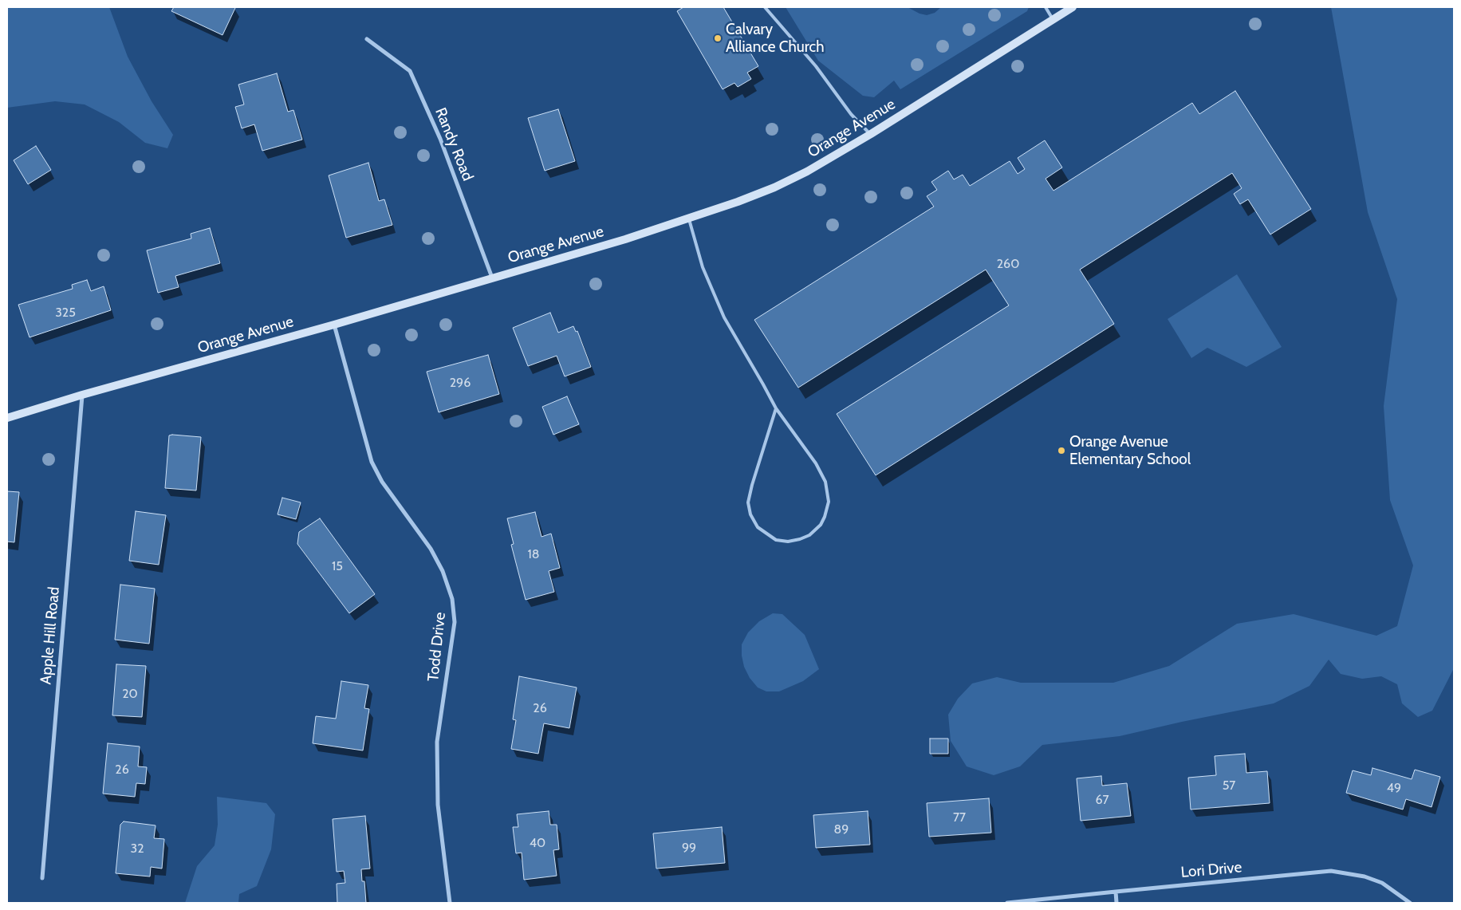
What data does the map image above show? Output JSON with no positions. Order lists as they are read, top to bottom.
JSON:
{
  "streets": {
    "main road": ["Orange Avenue"],
    "street": [
      "Randy Road",
      "Apple Hill Road",
      "Todd Drive",
      "Lori Drive"
    ]
  },
  "crossings": [
    ["Orange Avenue", "Randy Road"],
    ["Orange Avenue", "Apple Hill Road"],
    ["Orange Avenue", "Todd Drive"]
  ],
  "places": ["Calvary Alliance Church", "Orange Avenue Elementary School"],
  "house_numbers": [
    "260",
    "325",
    "296",
    "18",
    "15",
    "20",
    "26",
    "26",
    "57",
    "49",
    "67",
    "77",
    "89",
    "40",
    "99",
    "32"
  ]
}
